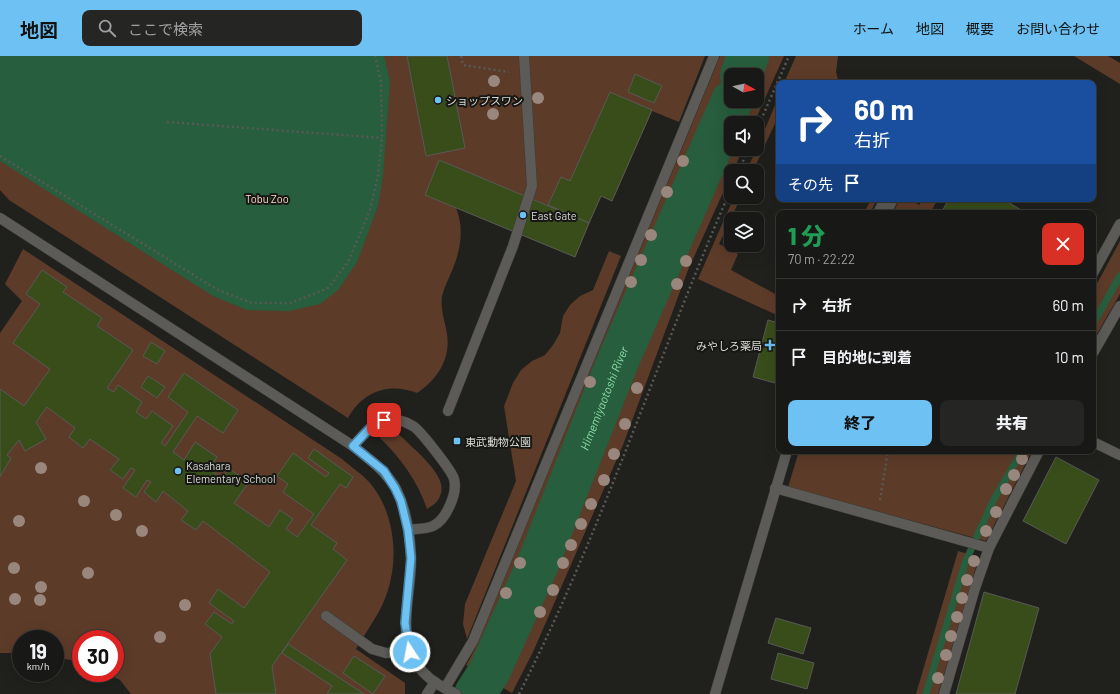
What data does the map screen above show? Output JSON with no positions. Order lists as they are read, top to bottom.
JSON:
{
  "water": ["Himemiyaotoshi River"],
  "parks": ["Tobu Zoo"],
  "places": {
    "other": ["ショップスワン", "East Gate", "Kasahara Elementary School"],
    "health": ["みやしろ薬局"],
    "transit": ["東武動物公園"]
  },
  "north": "right",
  "page": {
    "header": "地図",
    "search": "ここで検索",
    "nav": [
      "ホーム",
      "地図",
      "概要",
      "お問い合わせ"
    ],
    "turn": ["60 m", "右折"],
    "then": "その先",
    "heading": ["1 分", "70 m · 22:22"],
    "list": [
      {
        "name": "右折",
        "value": "60 m"
      },
      {
        "name": "目的地に到着",
        "value": "10 m"
      }
    ],
    "buttons": ["終了", "共有"],
    "speed": "19 km/h",
    "limit": "30"
  }
}
